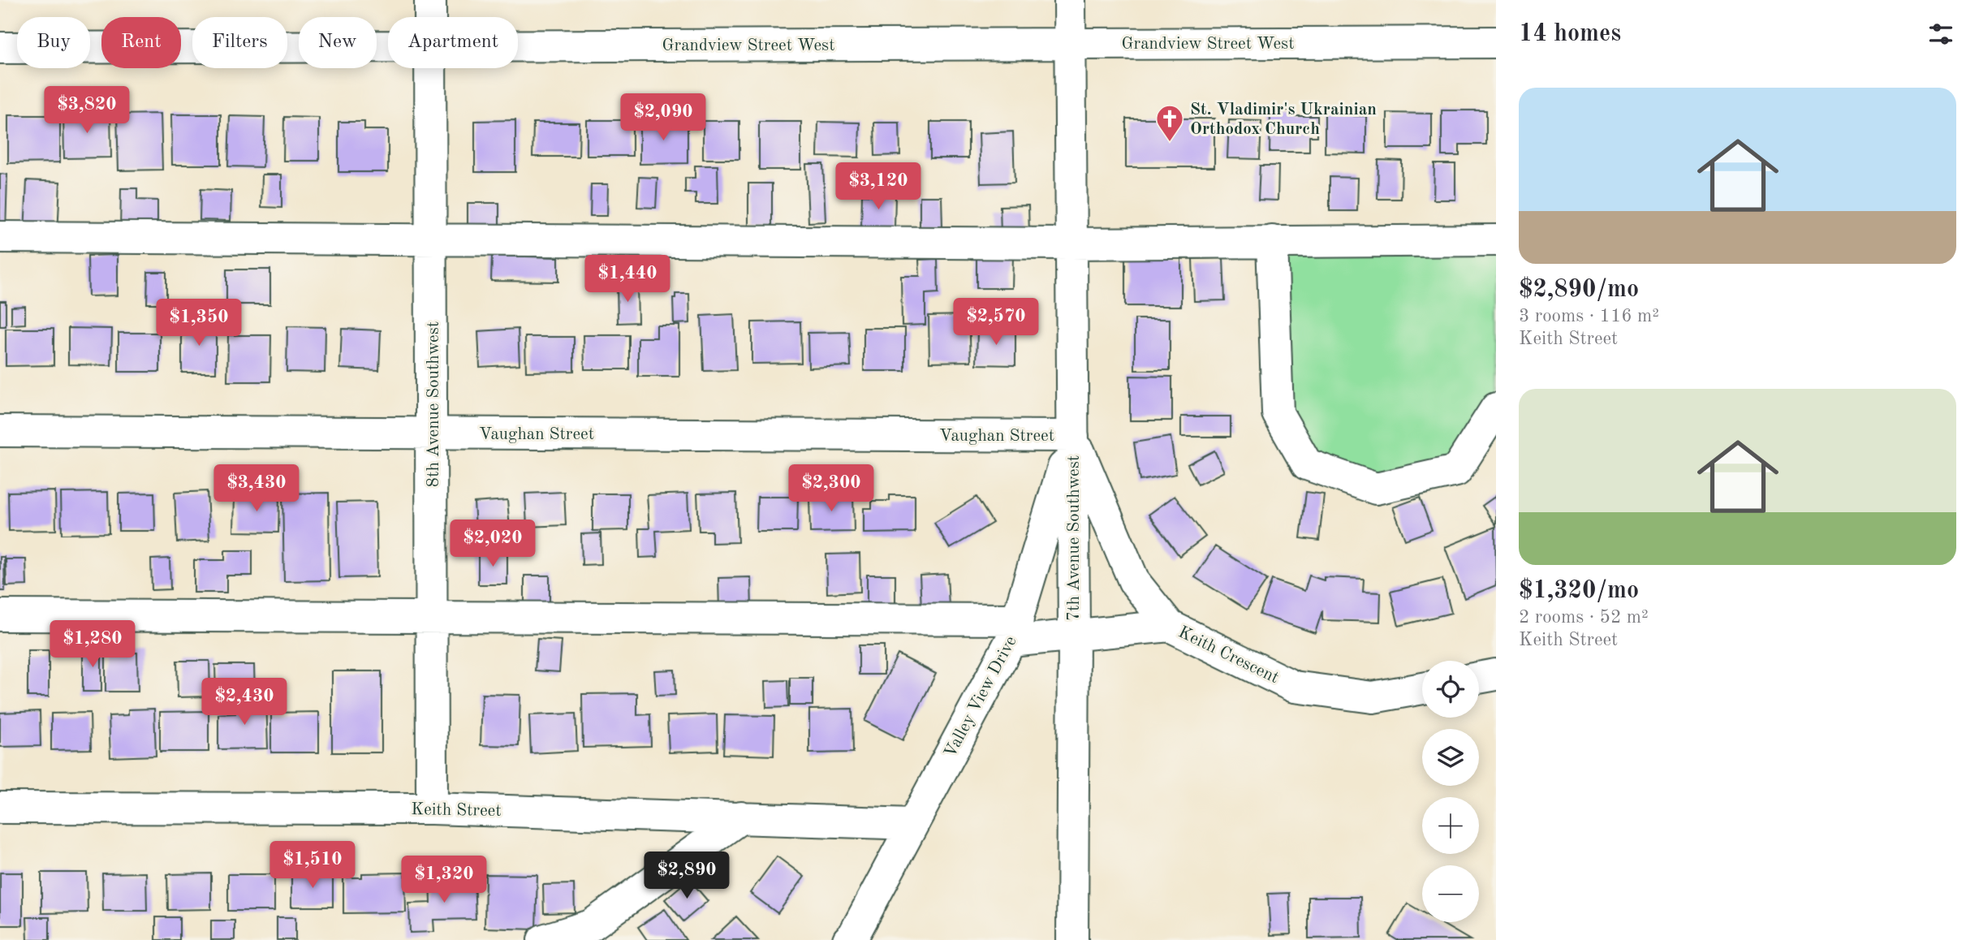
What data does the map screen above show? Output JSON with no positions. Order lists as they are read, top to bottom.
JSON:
{
  "streets": {
    "street": [
      "Grandview Street West",
      "8th Avenue Southwest",
      "Vaughan Street",
      "7th Avenue Southwest",
      "Keith Crescent",
      "Valley View Drive",
      "Keith Street"
    ]
  },
  "crossings": [
    ["Grandview Street West", "7th Avenue Southwest"],
    ["8th Avenue Southwest", "Vaughan Street"],
    ["8th Avenue Southwest", "Keith Street"],
    ["Vaughan Street", "7th Avenue Southwest"],
    ["Vaughan Street", "Keith Crescent"],
    ["Vaughan Street", "Valley View Drive"],
    ["7th Avenue Southwest", "Keith Crescent"],
    ["7th Avenue Southwest", "Valley View Drive"],
    ["Keith Crescent", "Valley View Drive"],
    ["Valley View Drive", "Keith Street"]
  ],
  "places": {
    "church": ["St. Vladimir's Ukrainian Orthodox Church"]
  },
  "page": {
    "heading": "14 homes",
    "chip": [
      "Buy",
      "Rent",
      "Filters",
      "New",
      "Apartment"
    ],
    "list": [
      {
        "name": "$2,890/mo",
        "note": "3 rooms · 116 m² · Keith Street"
      },
      {
        "name": "$1,320/mo",
        "note": "2 rooms · 52 m² · Keith Street"
      }
    ],
    "price": [
      "$3,820",
      "$2,090",
      "$3,120",
      "$1,440",
      "$2,570",
      "$1,350",
      "$3,430",
      "$2,300",
      "$2,020",
      "$1,280",
      "$2,430",
      "$1,510",
      "$2,890",
      "$1,320"
    ],
    "map_buttons": ["+", "−"]
  }
}
